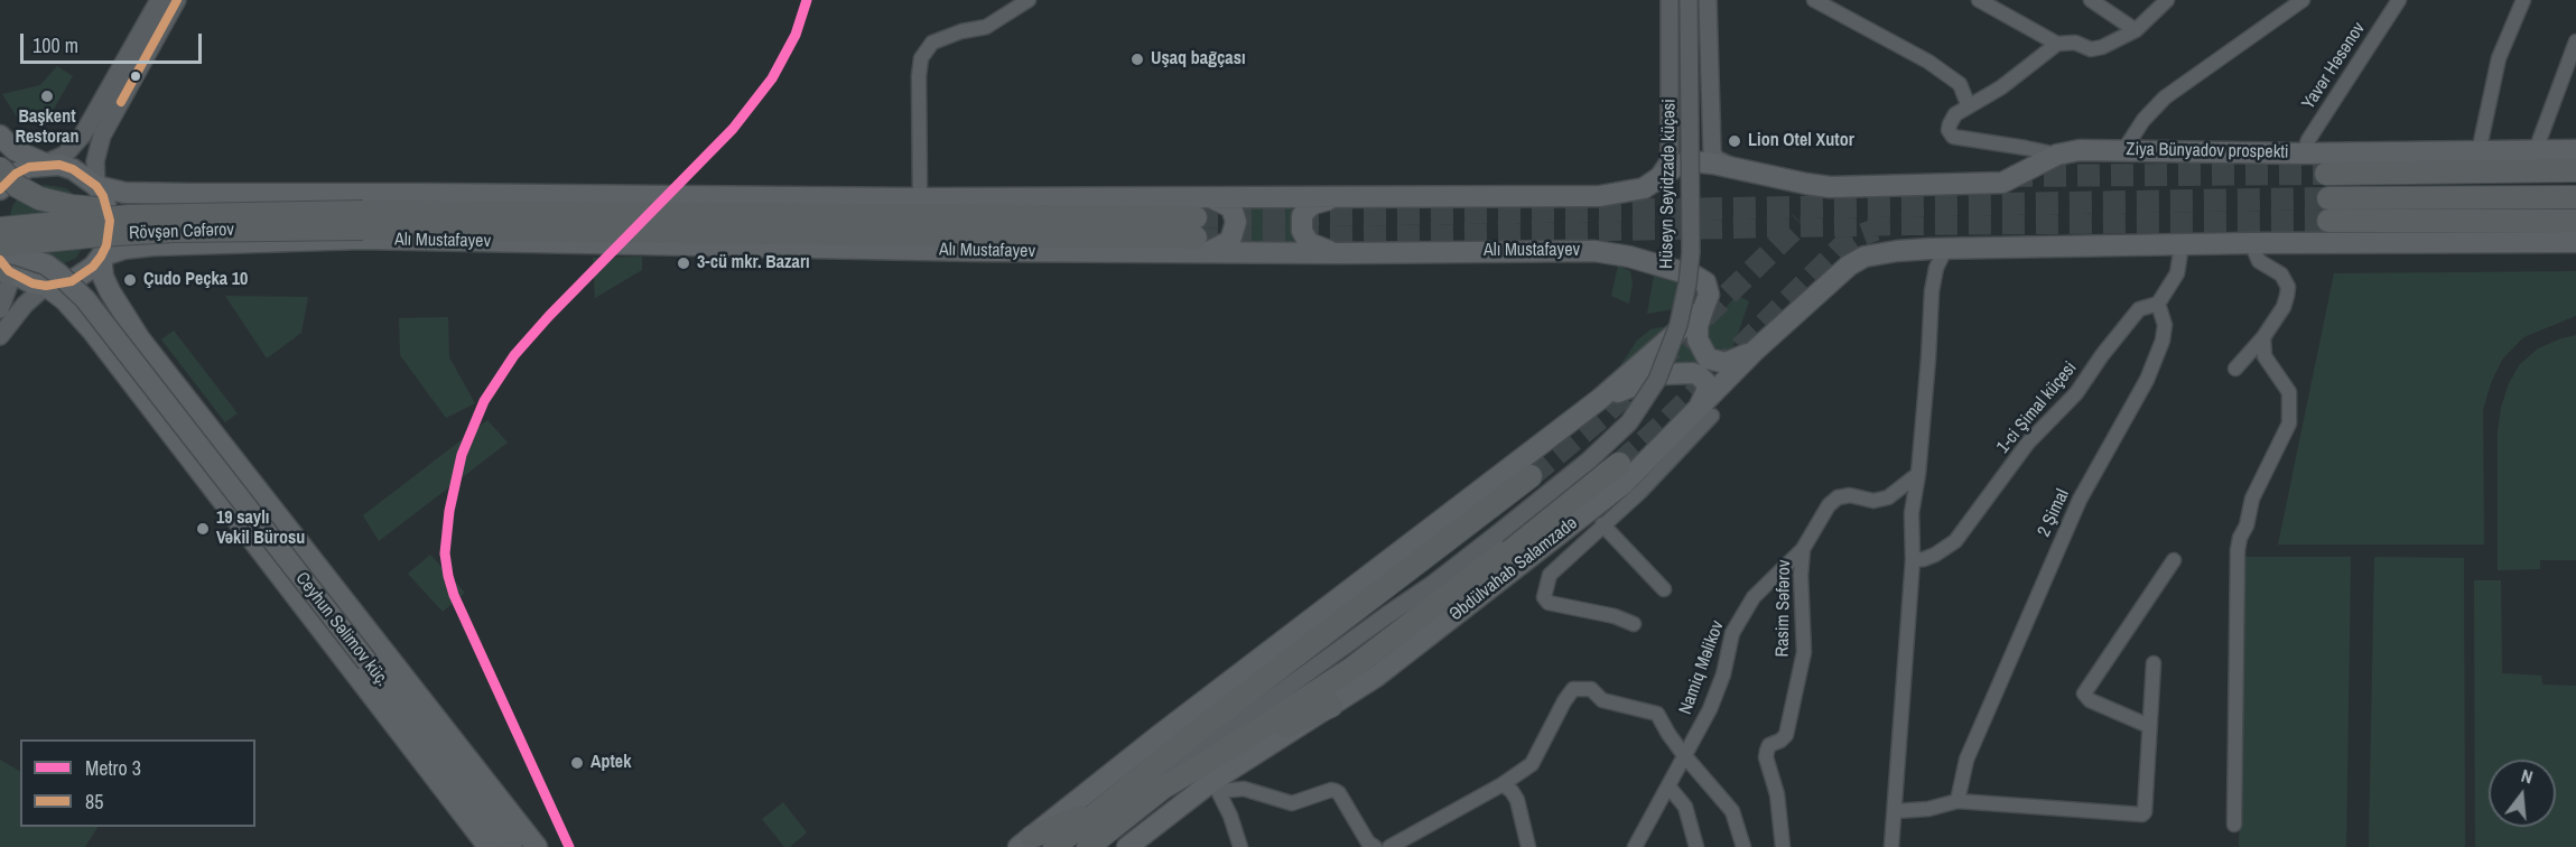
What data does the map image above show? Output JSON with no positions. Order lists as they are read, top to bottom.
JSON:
{
  "streets": {
    "main road": [
      "Ziya Bünyadov prospekti",
      "Rövşən Cəfərov",
      "Alı Mustafayev",
      "Əbdülvahab Salamzadə",
      "Ceyhun Səlimov küç."
    ],
    "street": [
      "Yavər Həsənov",
      "Hüseyn Seyidzadə küçəsi",
      "1-ci Şimal küçesi",
      "2 Şimal",
      "Rasim Səfərov",
      "Namiq Məlikov"
    ]
  },
  "crossings": [
    ["Yavər Həsənov", "Ziya Bünyadov prospekti"],
    ["Rövşən Cəfərov", "Alı Mustafayev"],
    ["Alı Mustafayev", "Ceyhun Səlimov küç."],
    ["1-ci Şimal küçesi", "2 Şimal"],
    ["Rasim Səfərov", "Namiq Məlikov"]
  ],
  "places": [
    "Uşaq bağçası",
    "Başkent Restoran",
    "Lion Otel Xutor",
    "3-cü mkr. Bazarı",
    "Çudo Peçka 10",
    "19 saylı Vəkil Bürosu",
    "Aptek"
  ],
  "lines": ["metro line 3", "transit line 85"],
  "legend": ["Metro 3", "85"],
  "scale_bar": "100 m",
  "north": "top"
}
